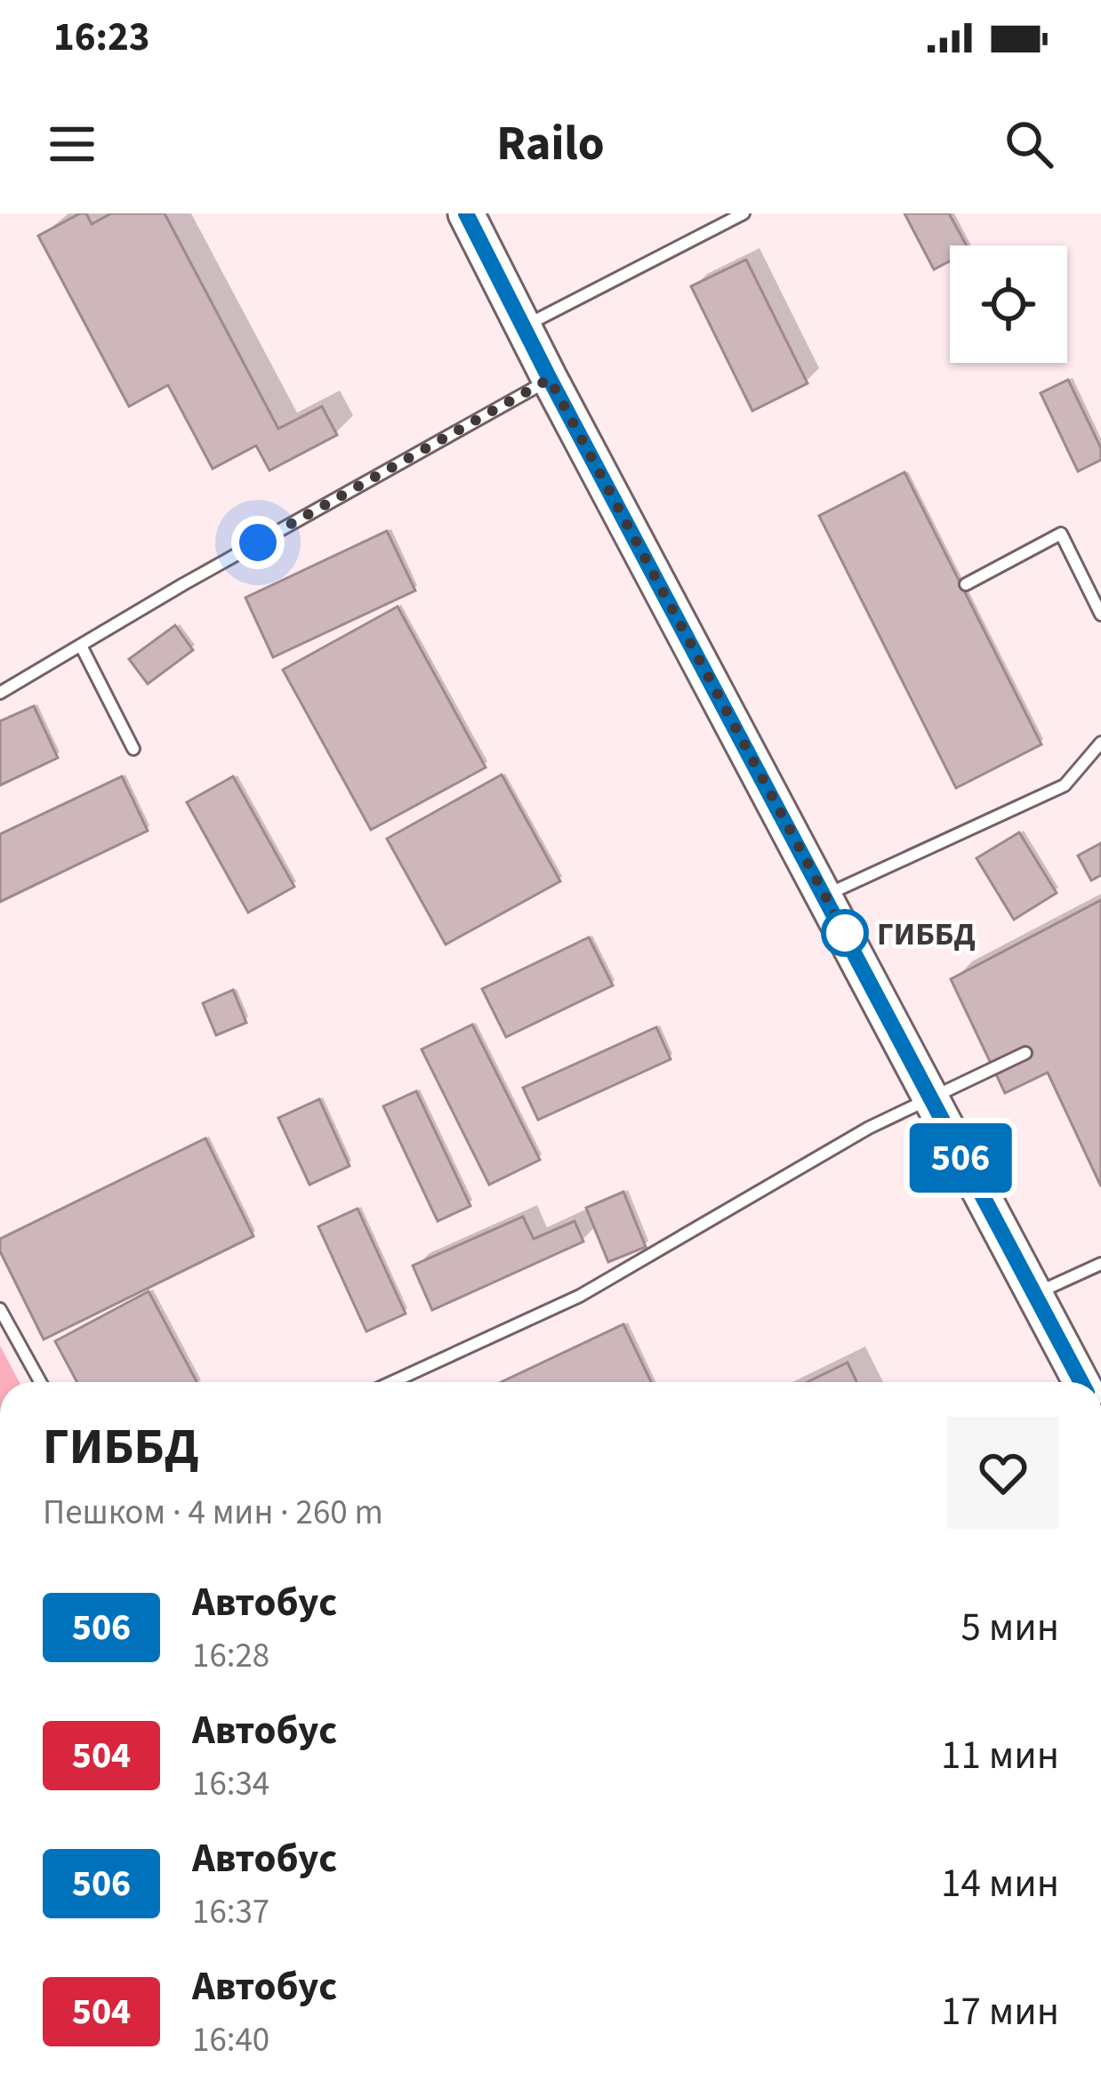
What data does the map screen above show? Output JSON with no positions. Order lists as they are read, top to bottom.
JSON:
{
  "places": ["ГИББД"],
  "lines": ["bus line 506"],
  "page": {
    "status": "16:23",
    "header": "Railo",
    "on_map": "506",
    "heading": ["ГИББД", "Пешком · 4 мин · 260 m"],
    "list": [
      {
        "mark": "506",
        "name": "Автобус",
        "note": "16:28",
        "value": "5 мин"
      },
      {
        "mark": "504",
        "name": "Автобус",
        "note": "16:34",
        "value": "11 мин"
      },
      {
        "mark": "506",
        "name": "Автобус",
        "note": "16:37",
        "value": "14 мин"
      },
      {
        "mark": "504",
        "name": "Автобус",
        "note": "16:40",
        "value": "17 мин"
      }
    ]
  }
}
